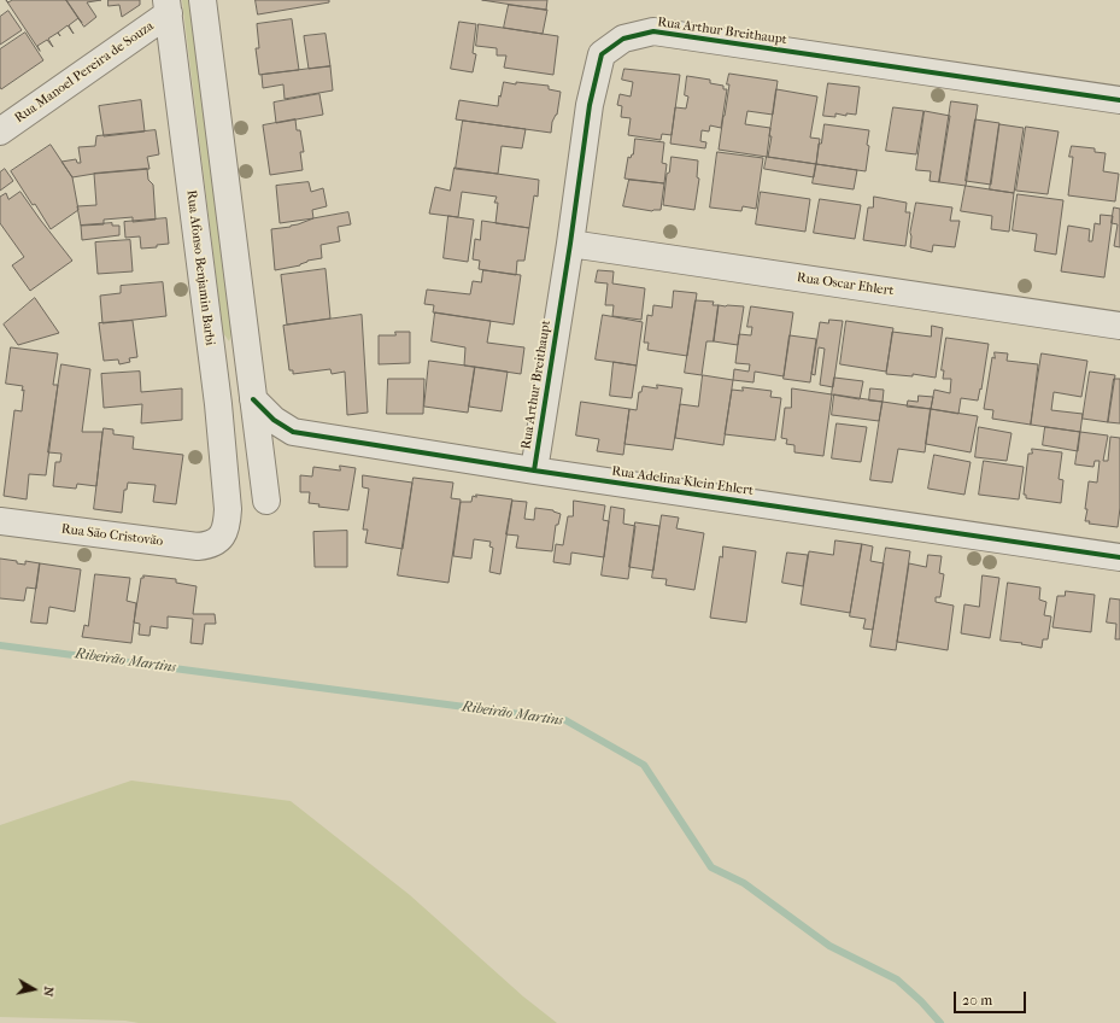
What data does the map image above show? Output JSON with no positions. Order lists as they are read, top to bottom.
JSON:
{
  "streets": {
    "street": [
      "Rua Arthur Breithaupt",
      "Rua Manoel Pereira de Souza",
      "Rua Afonso Benjamin Barbi",
      "Rua Oscar Ehlert",
      "Rua Adelina Klein Ehlert",
      "Rua São Cristovão"
    ]
  },
  "crossings": [
    ["Rua Arthur Breithaupt", "Rua Oscar Ehlert"],
    ["Rua Arthur Breithaupt", "Rua Adelina Klein Ehlert"],
    ["Rua Manoel Pereira de Souza", "Rua Afonso Benjamin Barbi"],
    ["Rua Afonso Benjamin Barbi", "Rua São Cristovão"]
  ],
  "water": ["Ribeirão Martins"],
  "scale_bar": "20 m",
  "north": "right"
}
